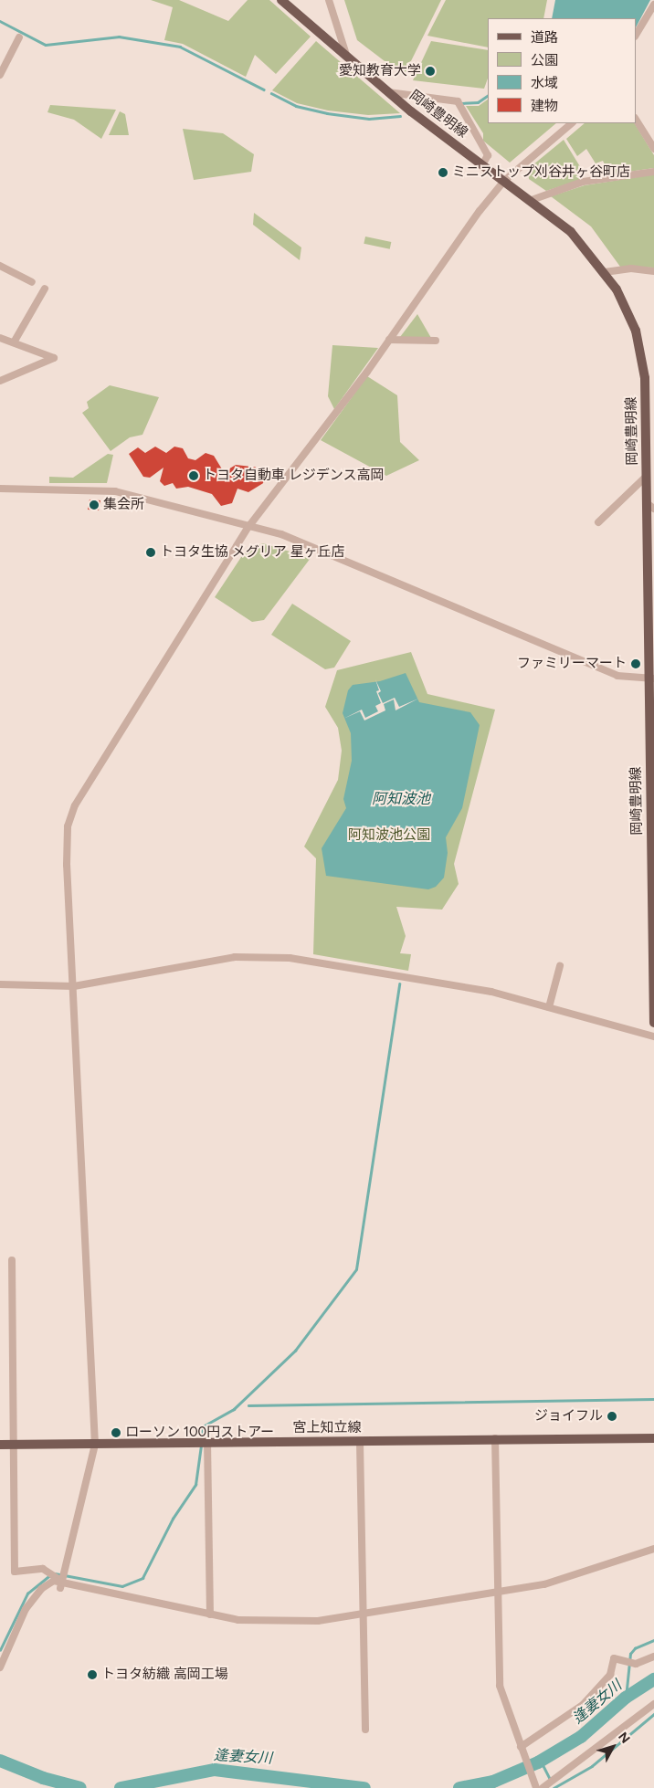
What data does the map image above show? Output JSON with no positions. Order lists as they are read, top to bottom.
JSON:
{
  "streets": {
    "main road": ["岡崎豊明線", "宮上知立線"]
  },
  "water": ["阿知波池", "逢妻女川"],
  "parks": ["阿知波池公園"],
  "places": [
    "愛知教育大学",
    "ミニストップ刈谷井ヶ谷町店",
    "トヨタ自動車 レジデンス高岡",
    "集会所",
    "トヨタ生協 メグリア 星ヶ丘店",
    "ファミリーマート",
    "ジョイフル",
    "ローソン 100円ストアー",
    "トヨタ紡織 高岡工場"
  ],
  "legend": [
    "道路",
    "公園",
    "水域",
    "建物"
  ],
  "north": "top right"
}
